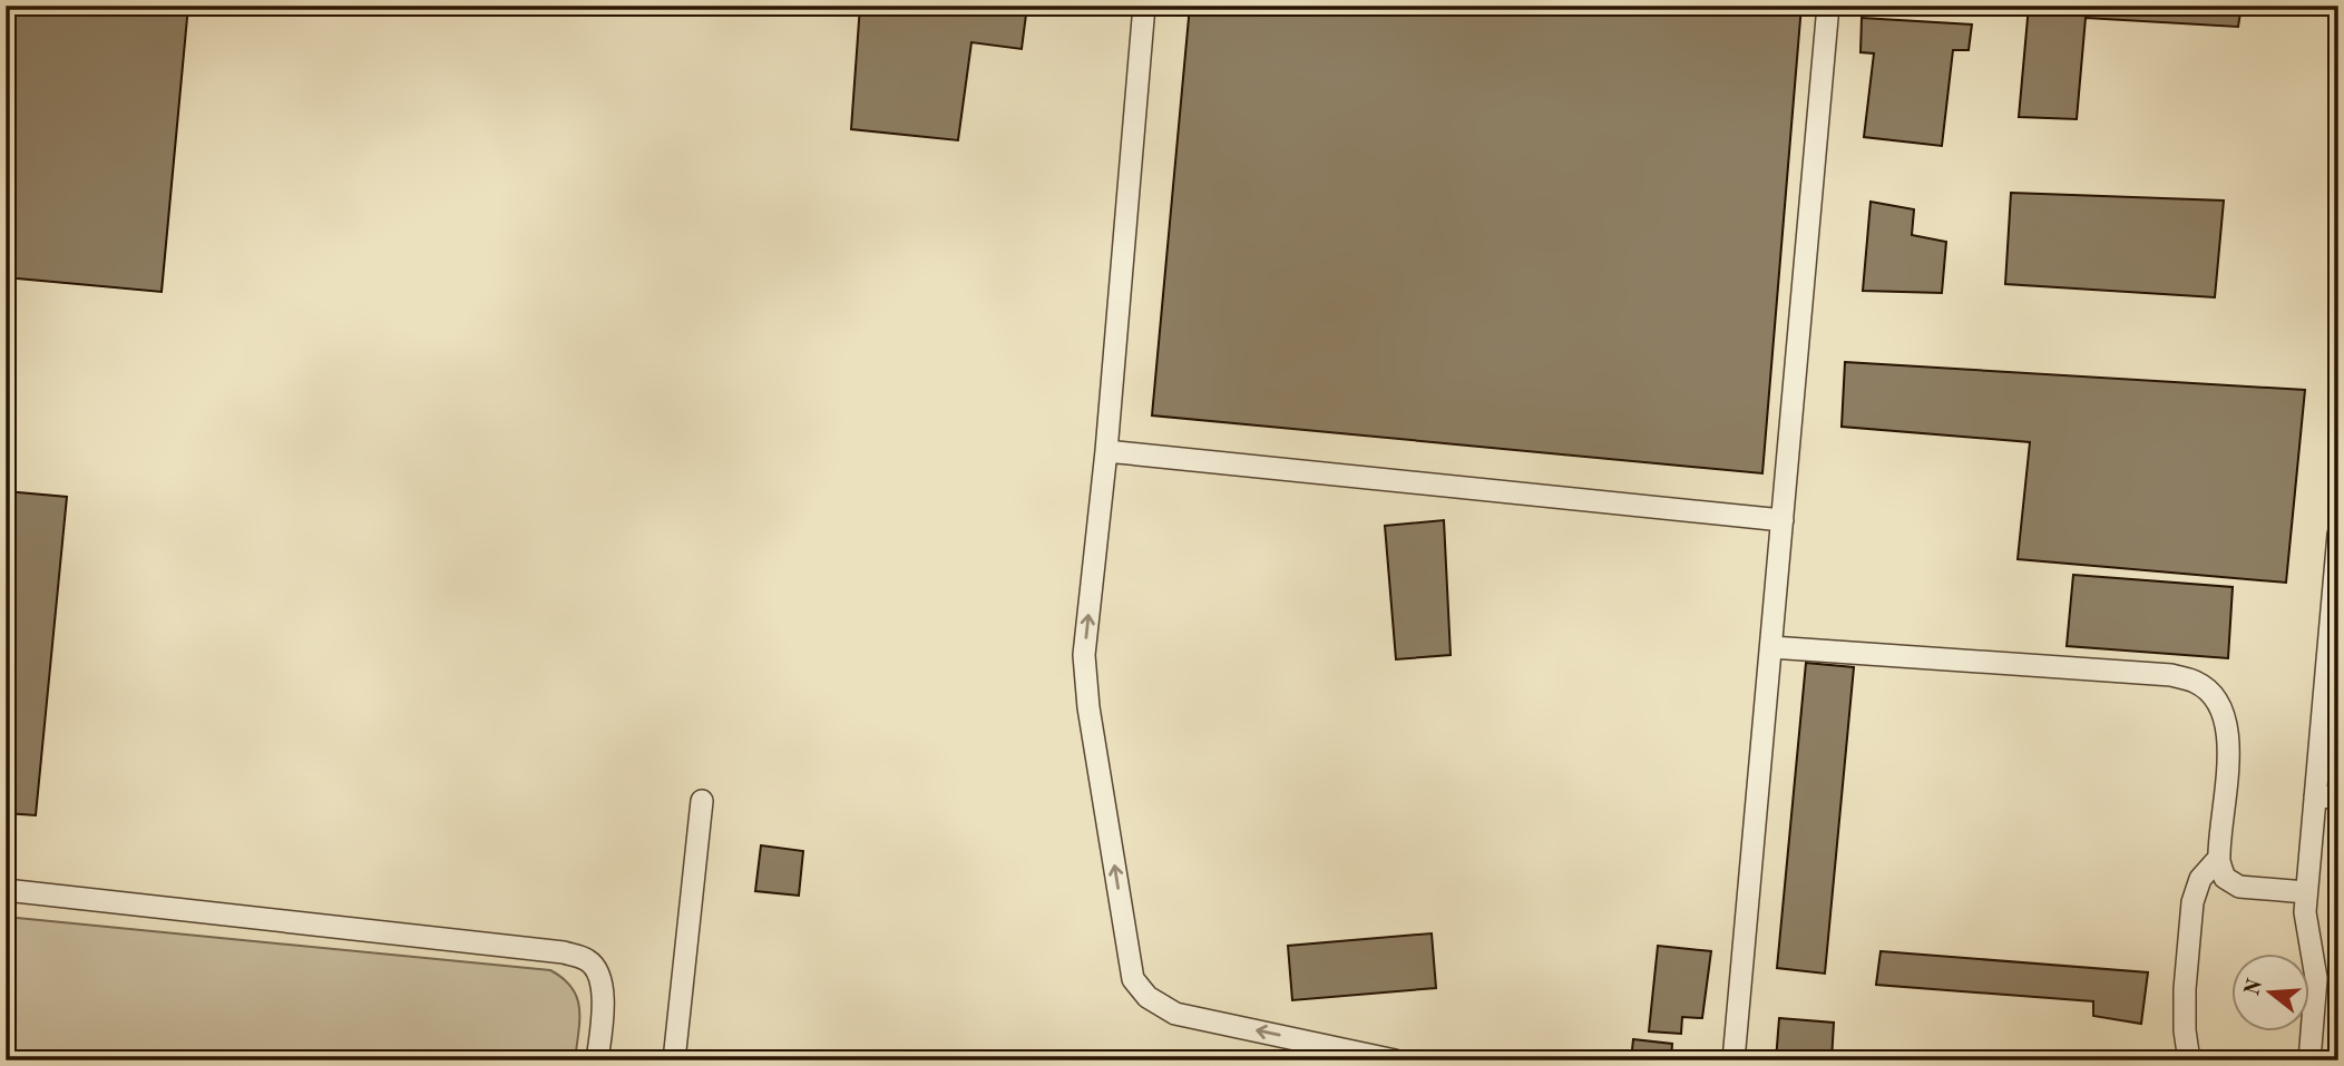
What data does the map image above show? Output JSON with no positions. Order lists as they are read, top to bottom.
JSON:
{
  "north": "left"
}
